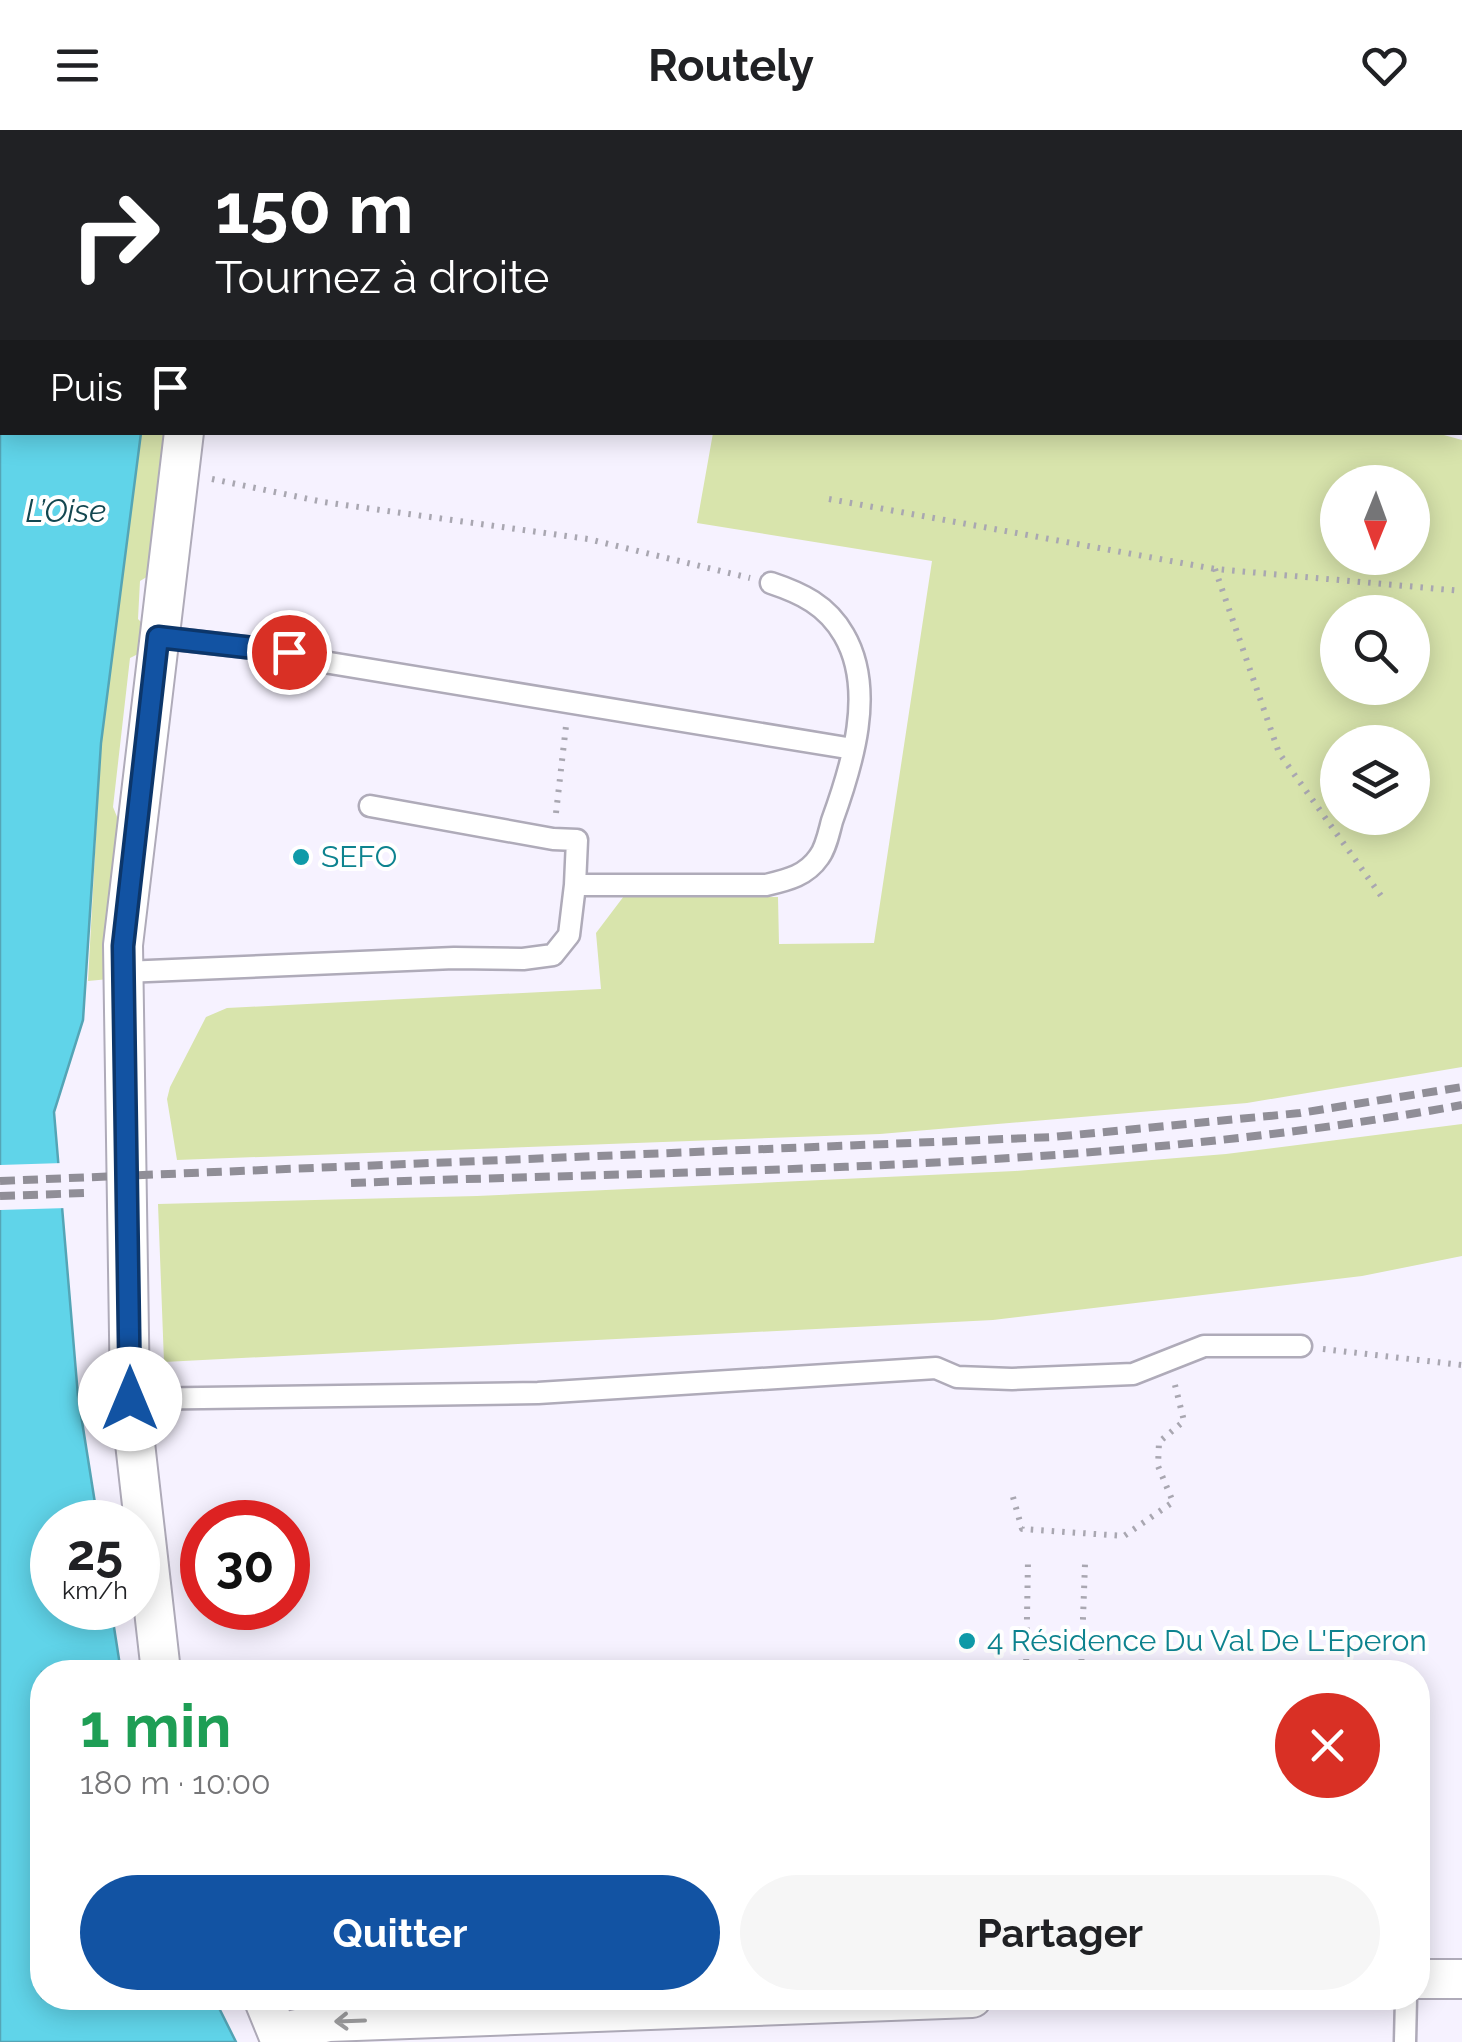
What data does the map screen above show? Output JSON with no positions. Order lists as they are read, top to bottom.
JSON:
{
  "water": ["L’Oise"],
  "places": ["SEFO", "4 Résidence Du Val De L'Eperon"],
  "north": "bottom",
  "page": {
    "header": "Routely",
    "turn": ["150 m", "Tournez à droite"],
    "then": "Puis",
    "speed": "25 km/h",
    "limit": "30",
    "heading": ["1 min", "180 m · 10:00"],
    "buttons": ["Quitter", "Partager"]
  }
}
